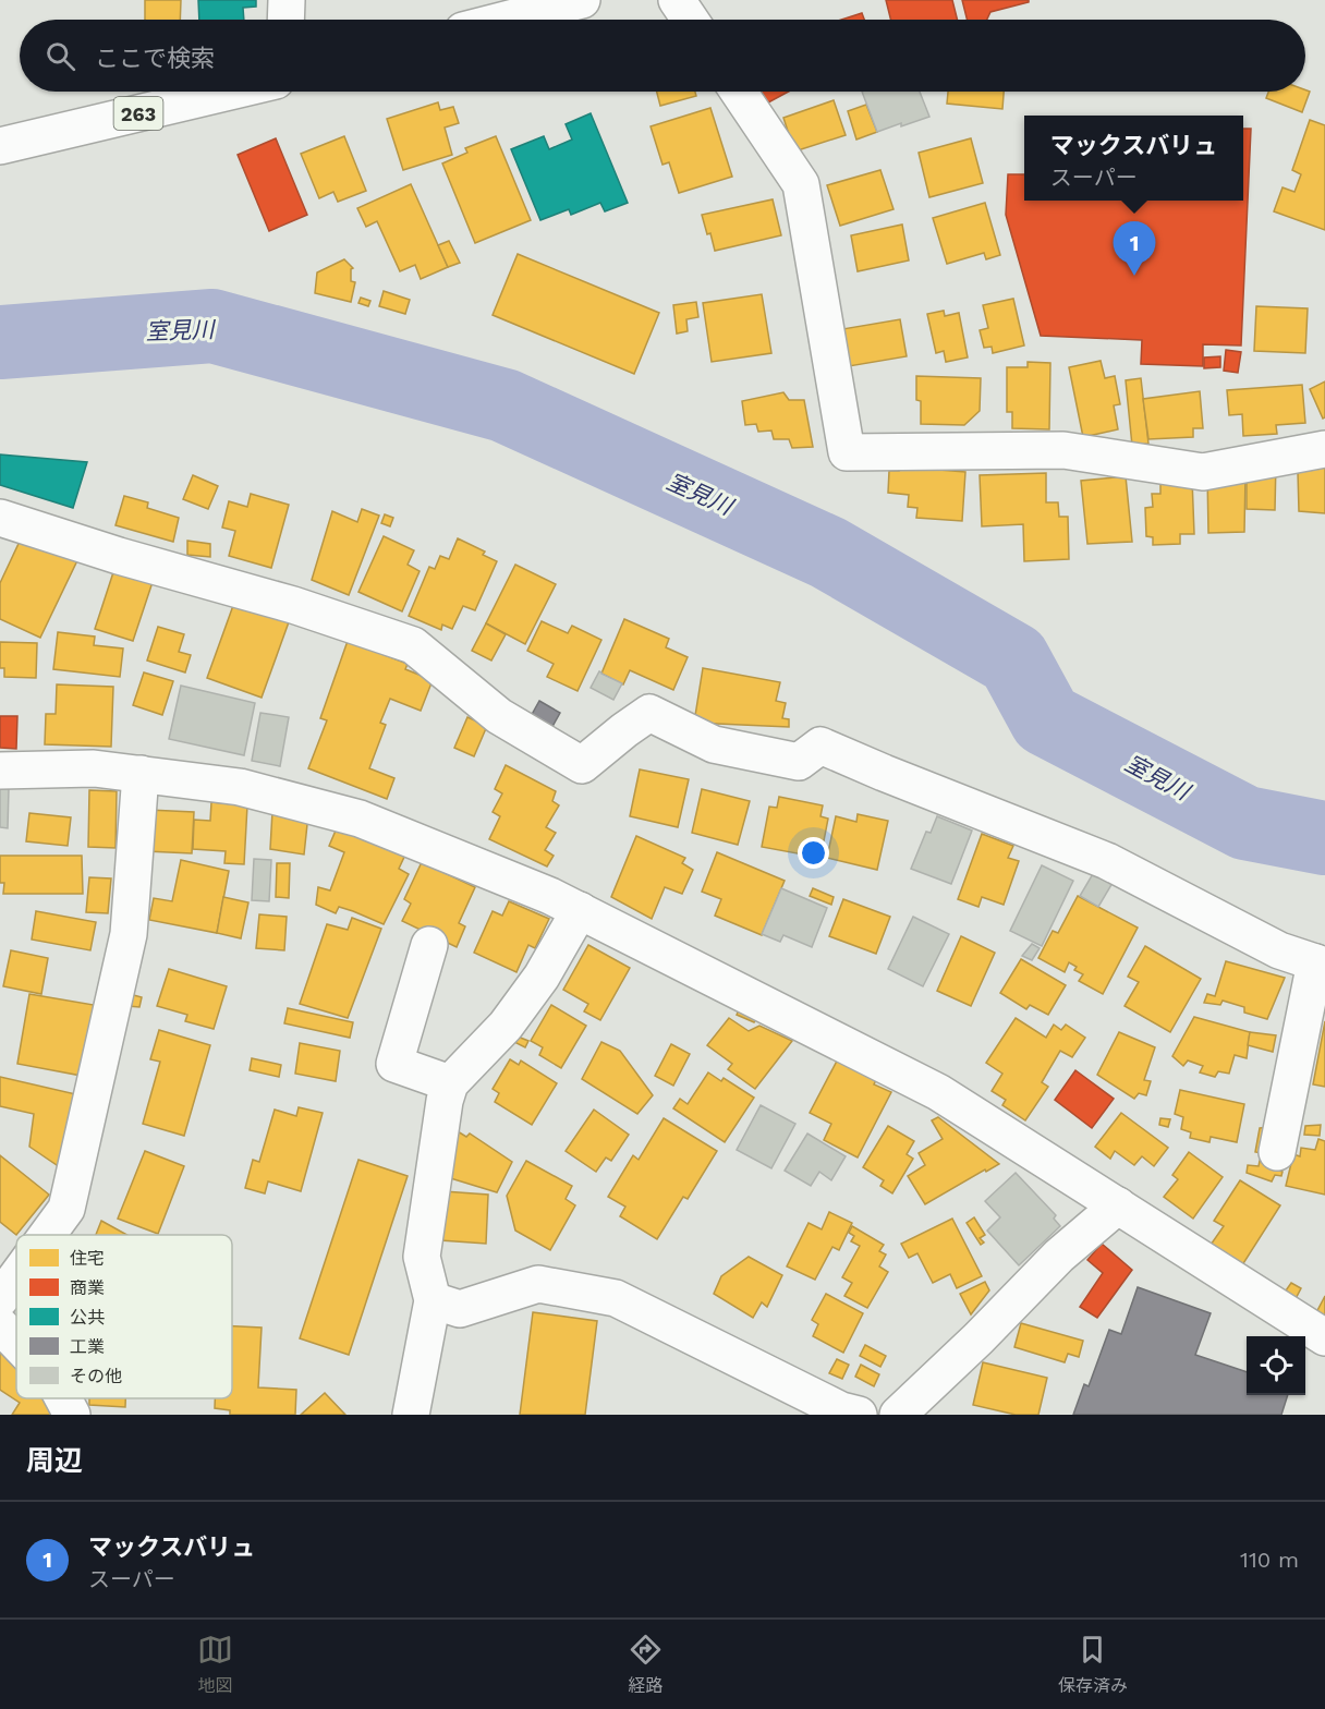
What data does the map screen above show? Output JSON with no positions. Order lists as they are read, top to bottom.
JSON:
{
  "streets": {
    "main road": ["263"]
  },
  "water": ["室見川"],
  "legend": [
    "住宅",
    "商業",
    "公共",
    "工業",
    "その他"
  ],
  "page": {
    "search": "ここで検索",
    "popup": ["マックスバリュ", "スーパー"],
    "pins": "1",
    "heading": "周辺",
    "list": [
      {
        "mark": "1",
        "name": "マックスバリュ",
        "note": "スーパー",
        "value": "110 m"
      }
    ],
    "nav": ["地図", "経路", "保存済み"]
  }
}
